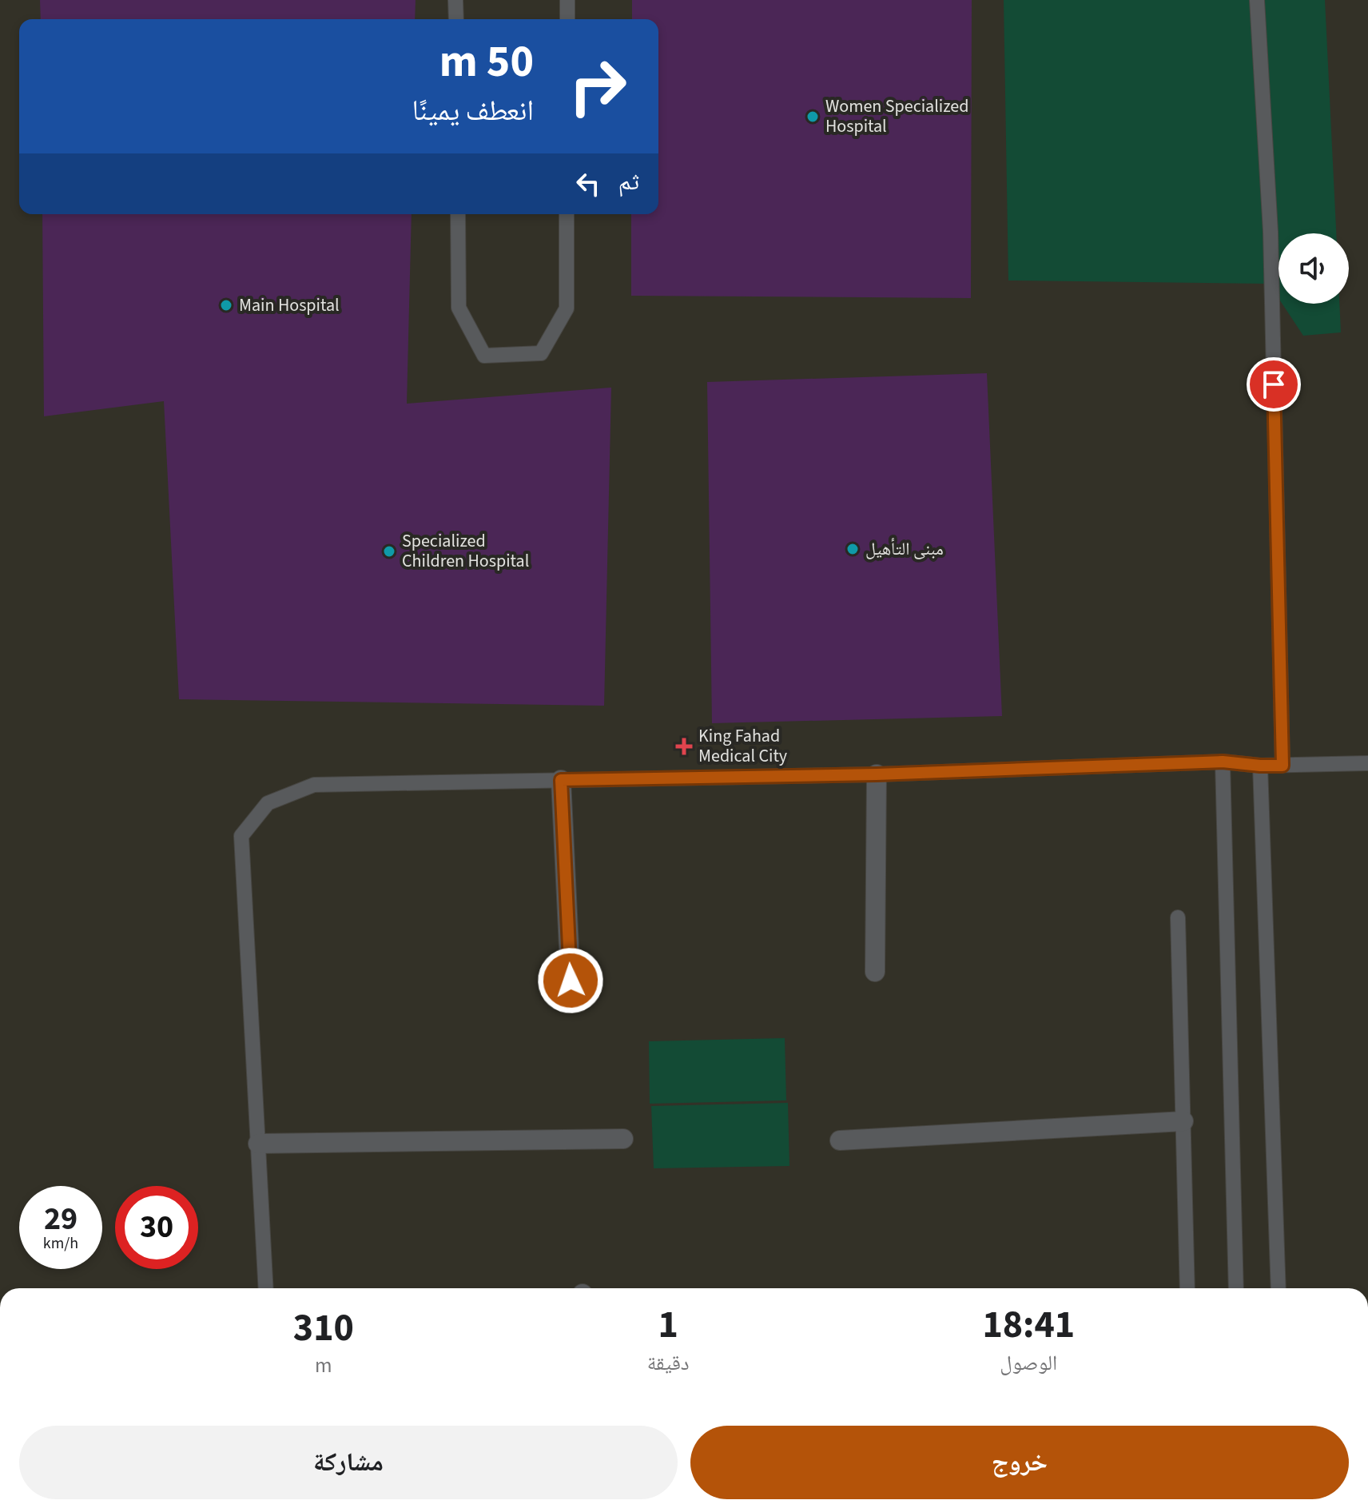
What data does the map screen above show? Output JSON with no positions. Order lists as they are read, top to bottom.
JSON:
{
  "places": {
    "other": [
      "Women Specialized Hospital",
      "Main Hospital",
      "مبنى التأهيل",
      "Specialized Children Hospital"
    ],
    "health": ["King Fahad Medical City"]
  },
  "page": {
    "turn": ["50 m", "انعطف يمينًا"],
    "then": "ثم",
    "speed": "29 km/h",
    "limit": "30",
    "eta": [
      "18:41",
      "الوصول",
      "1",
      "دقيقة",
      "310",
      "m"
    ],
    "buttons": ["خروج", "مشاركة"]
  }
}
